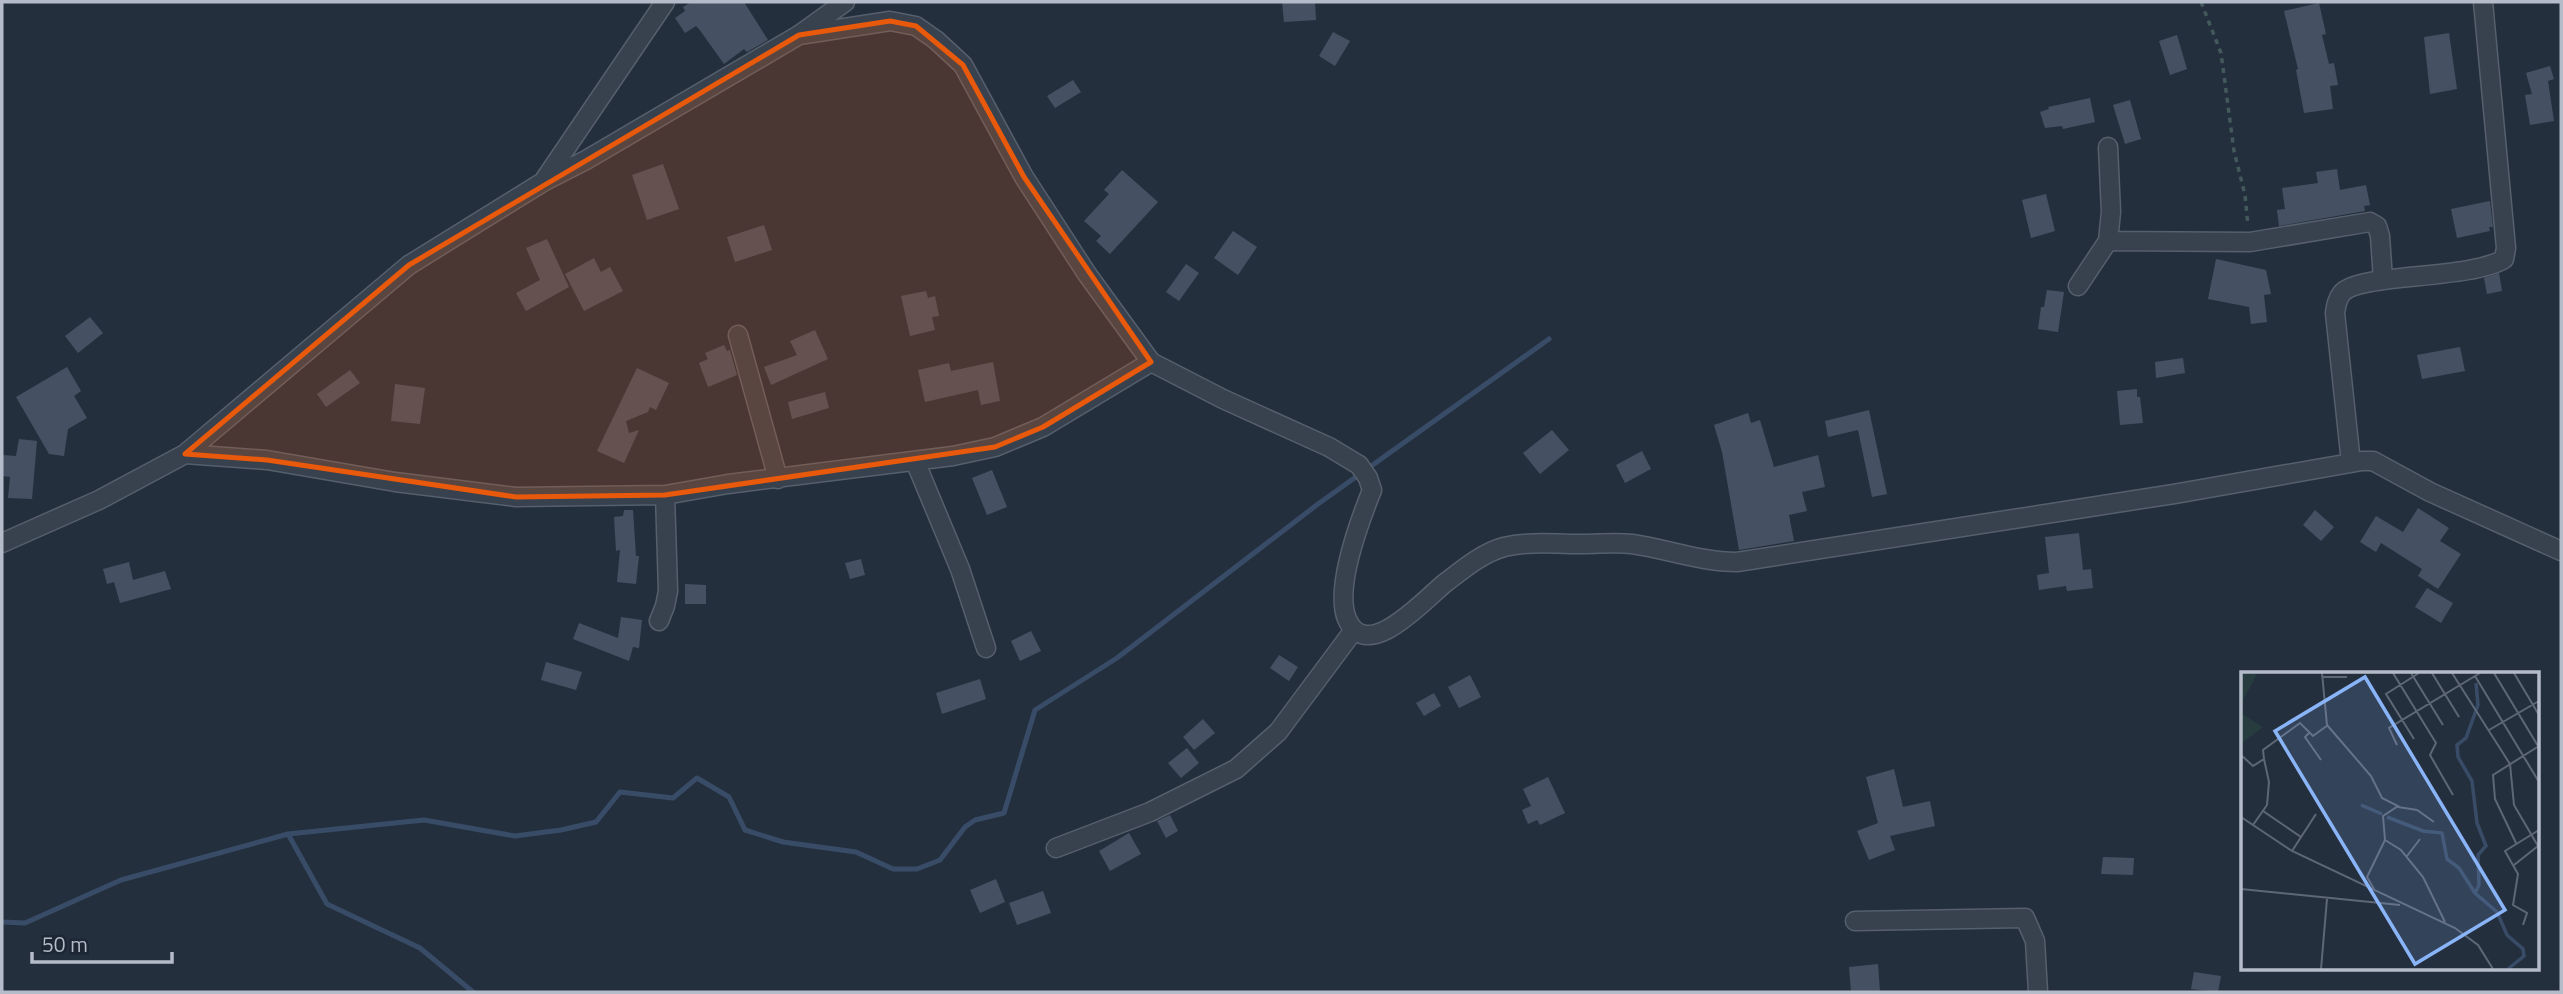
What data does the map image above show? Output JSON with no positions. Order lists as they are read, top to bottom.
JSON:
{
  "scale_bar": "50 m"
}
